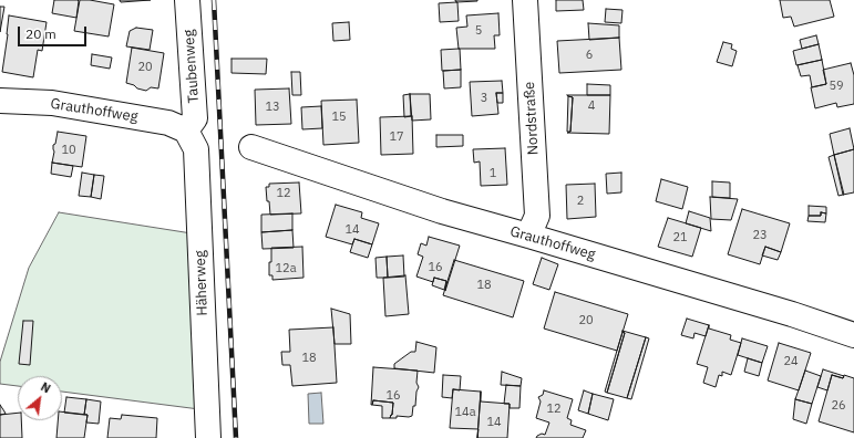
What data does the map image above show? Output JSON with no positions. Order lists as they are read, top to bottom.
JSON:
{
  "streets": {
    "street": [
      "Taubenweg",
      "Grauthoffweg",
      "Nordstraße",
      "Häherweg"
    ]
  },
  "crossings": [
    ["Taubenweg", "Grauthoffweg"],
    ["Taubenweg", "Häherweg"],
    ["Grauthoffweg", "Nordstraße"],
    ["Grauthoffweg", "Häherweg"]
  ],
  "house_numbers": [
    "5",
    "6",
    "20",
    "59",
    "3",
    "4",
    "13",
    "15",
    "17",
    "10",
    "1",
    "12",
    "2",
    "14",
    "23",
    "21",
    "16",
    "12a",
    "18",
    "20",
    "18",
    "24",
    "16",
    "26",
    "12",
    "14a",
    "14"
  ],
  "scale_bar": "20 m",
  "north": "top right"
}
